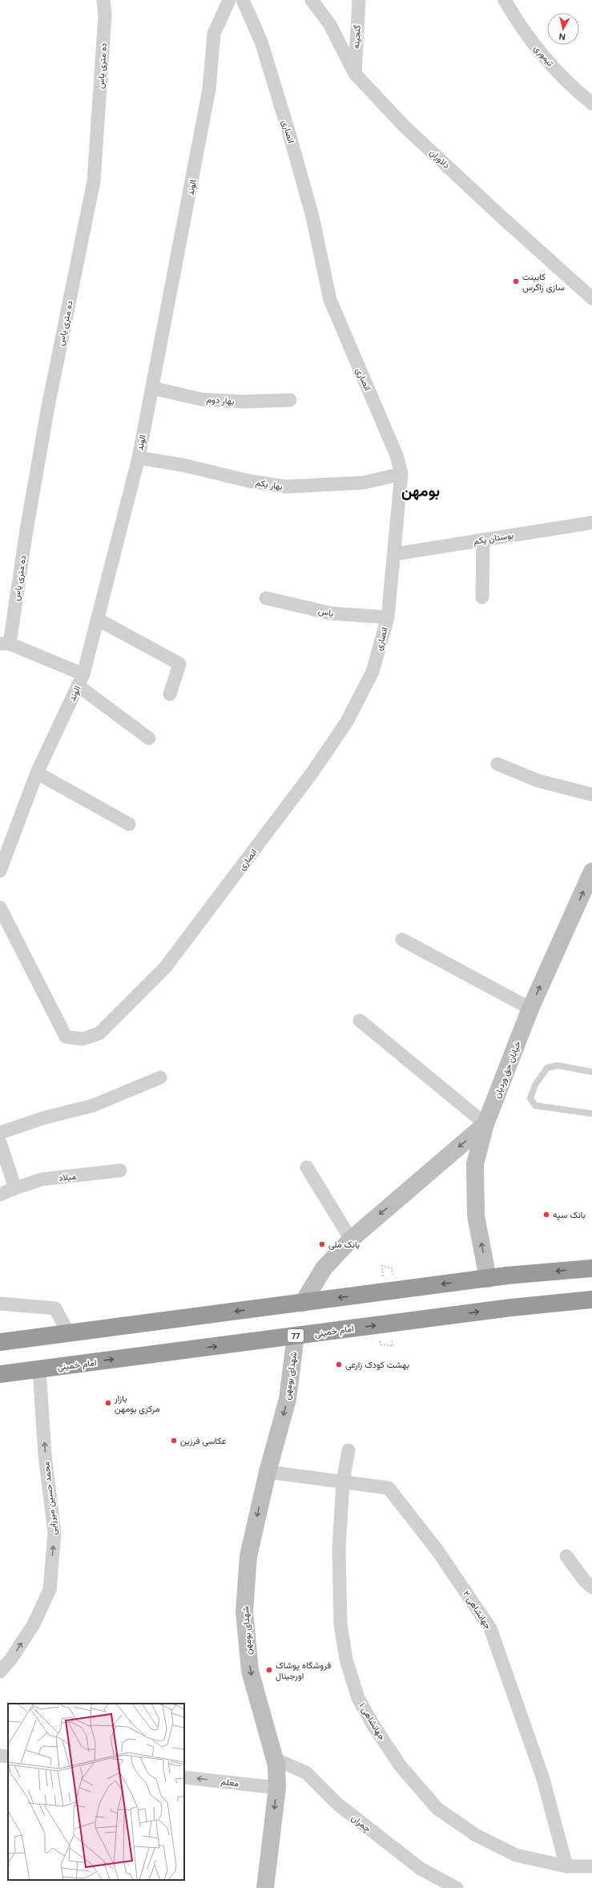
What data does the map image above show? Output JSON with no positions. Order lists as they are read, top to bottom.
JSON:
{
  "streets": {
    "highway": ["امام خمینی", "77"],
    "main road": ["خیابان حق وردیان", "شهدای بومهن"],
    "street": [
      "گنجینه",
      "تیموری",
      "ده متری یاس",
      "انصاری",
      "دلاوران",
      "الوند",
      "بهار دوم",
      "بهار یکم",
      "بوستان یکم",
      "یاس",
      "میلاد",
      "محمد حسین میرزایی",
      "جهانشاهی ۲",
      "جهانشاهی ۱",
      "معلم",
      "چمران"
    ]
  },
  "crossings": [
    ["گنجینه", "دلاوران"],
    ["انصاری", "بهار یکم"],
    ["انصاری", "بوستان یکم"],
    ["انصاری", "یاس"],
    ["الوند", "بهار دوم"],
    ["الوند", "بهار یکم"],
    ["امام خمینی", "شهدای بومهن"],
    ["امام خمینی", "محمد حسین میرزایی"],
    ["شهدای بومهن", "جهانشاهی ۲"],
    ["شهدای بومهن", "معلم"],
    ["شهدای بومهن", "چمران"],
    ["جهانشاهی ۲", "جهانشاهی ۱"]
  ],
  "one_way": [
    "خیابان حق وردیان",
    "شهدای بومهن",
    "محمد حسین میرزایی",
    "معلم"
  ],
  "districts": ["بومهن"],
  "places": [
    "کابینت سازی زاگرس",
    "بانک سپه",
    "بانک ملی",
    "بهشت کودک زارعی",
    "بازار مرکزی بومهن",
    "عکاسی فرزین",
    "فروشگاه پوشاک اورجینال"
  ],
  "north": "bottom"
}
